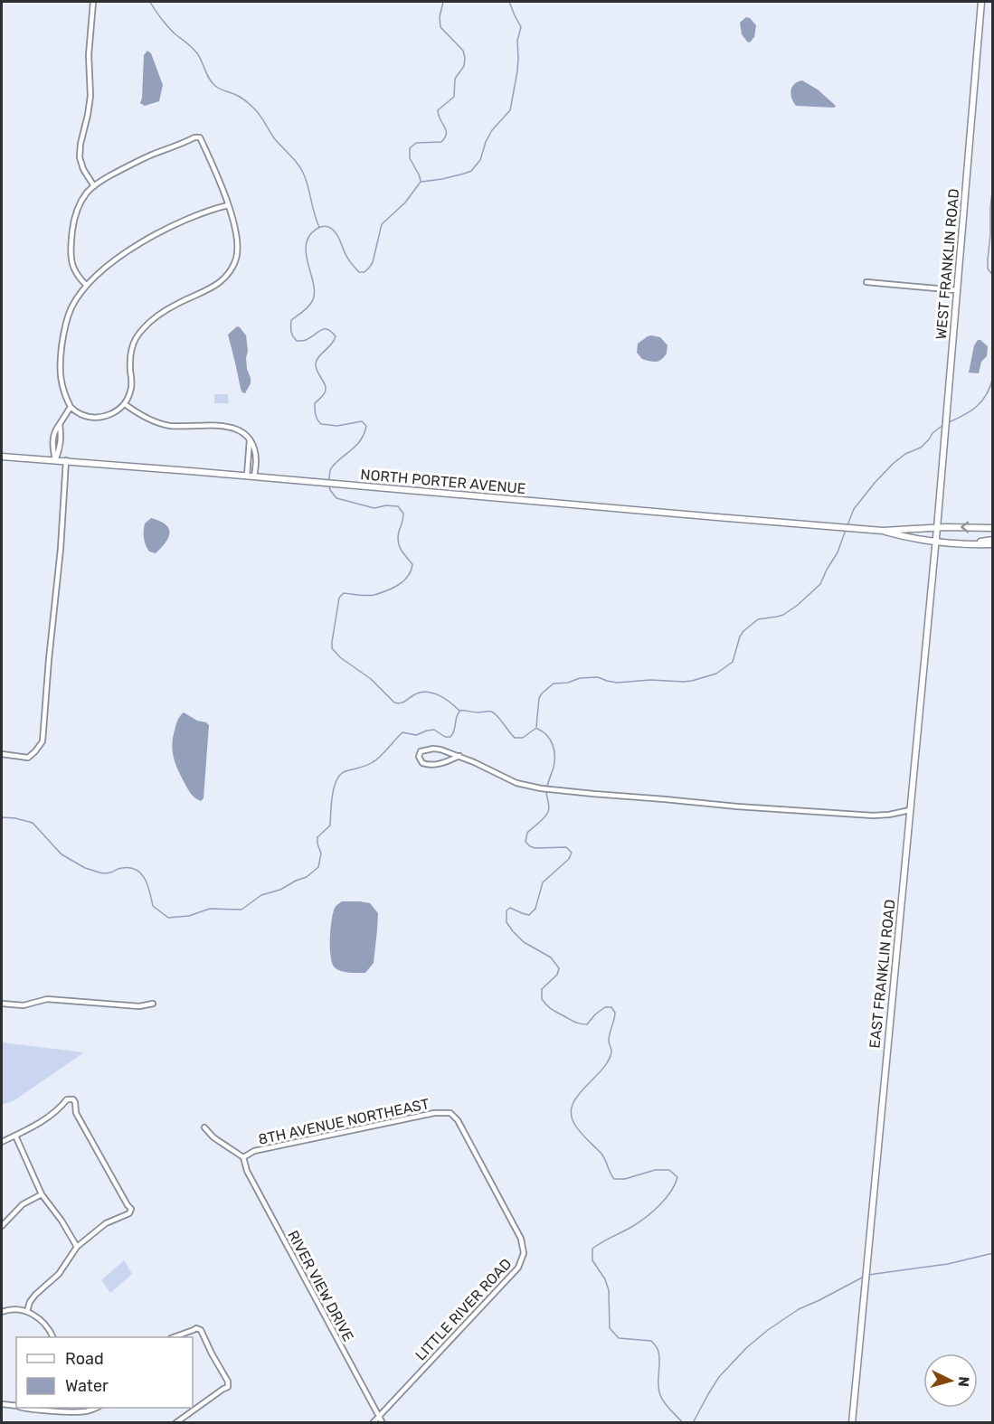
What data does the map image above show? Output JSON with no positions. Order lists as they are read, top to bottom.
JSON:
{
  "streets": {
    "street": [
      "WEST FRANKLIN ROAD",
      "NORTH PORTER AVENUE",
      "EAST FRANKLIN ROAD",
      "8TH AVENUE NORTHEAST",
      "RIVER VIEW DRIVE",
      "LITTLE RIVER ROAD"
    ]
  },
  "crossings": [
    ["WEST FRANKLIN ROAD", "NORTH PORTER AVENUE"],
    ["WEST FRANKLIN ROAD", "EAST FRANKLIN ROAD"],
    ["NORTH PORTER AVENUE", "EAST FRANKLIN ROAD"],
    ["8TH AVENUE NORTHEAST", "RIVER VIEW DRIVE"],
    ["8TH AVENUE NORTHEAST", "LITTLE RIVER ROAD"],
    ["RIVER VIEW DRIVE", "LITTLE RIVER ROAD"]
  ],
  "legend": ["Road", "Water"],
  "north": "right"
}
